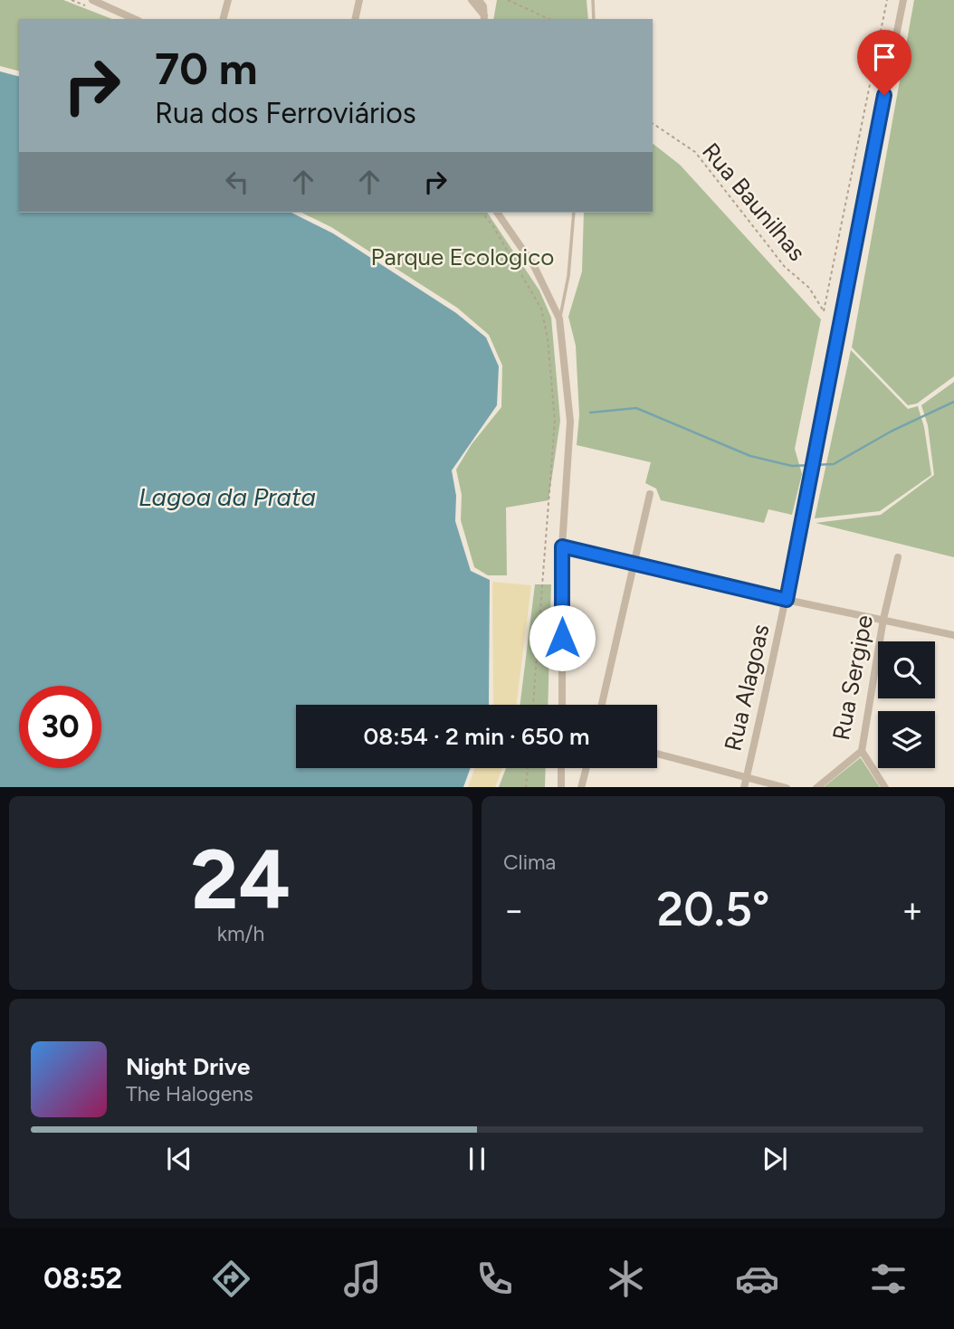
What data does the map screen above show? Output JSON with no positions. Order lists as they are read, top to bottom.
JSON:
{
  "streets": {
    "street": ["Rua Sergipe", "Rua Alagoas"],
    "path": ["Rua Baunilhas"]
  },
  "water": ["Lagoa da Prata"],
  "parks": ["Parque Ecologico"],
  "page": {
    "turn": ["70 m", "Rua dos Ferroviários"],
    "limit": "30",
    "trip": "08:54 · 2 min · 650 m",
    "tile": [
      ["24", "km/h"],
      "Clima"
    ],
    "heat": ["−", "20.5°", "+"],
    "song": ["Night Drive", "The Halogens"],
    "tabs": "08:52"
  }
}
